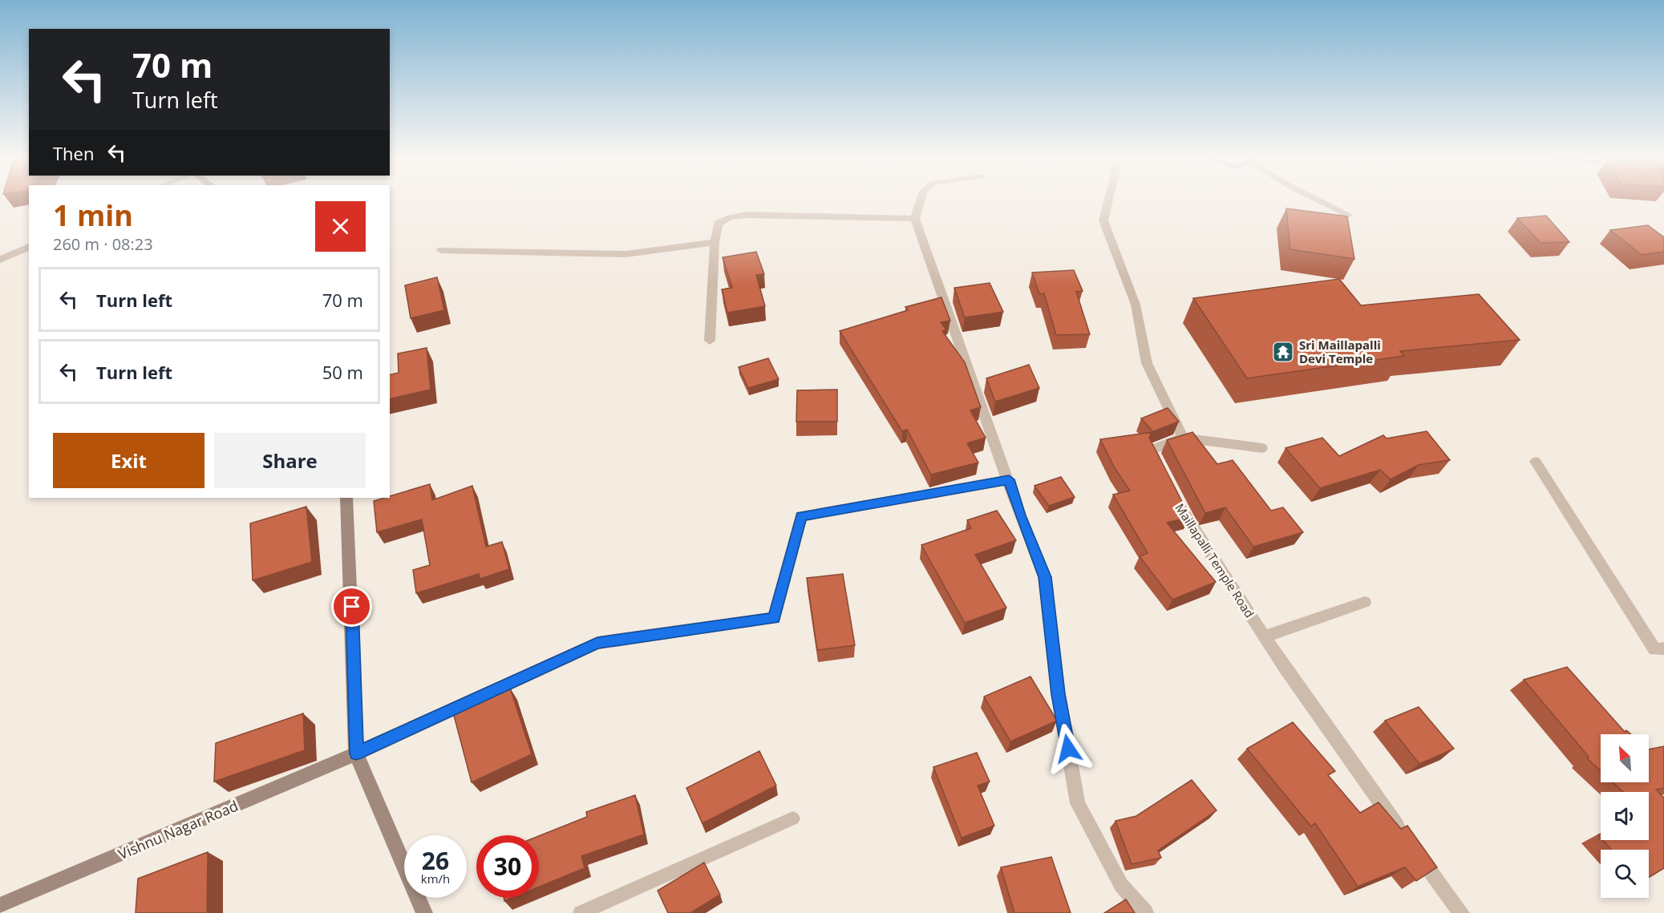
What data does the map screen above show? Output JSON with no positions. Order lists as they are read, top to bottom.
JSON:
{
  "streets": {
    "main road": ["Vishnu Nagar Road"],
    "street": ["Maillapalli Temple Road"]
  },
  "places": {
    "temple": ["Sri Maillapalli Devi Temple"]
  },
  "north": "top left",
  "page": {
    "turn": ["70 m", "Turn left"],
    "then": "Then",
    "heading": ["1 min", "260 m · 08:23"],
    "list": [
      {
        "name": "Turn left",
        "value": "70 m"
      },
      {
        "name": "Turn left",
        "value": "50 m"
      }
    ],
    "buttons": ["Exit", "Share"],
    "speed": "26 km/h",
    "limit": "30"
  }
}
